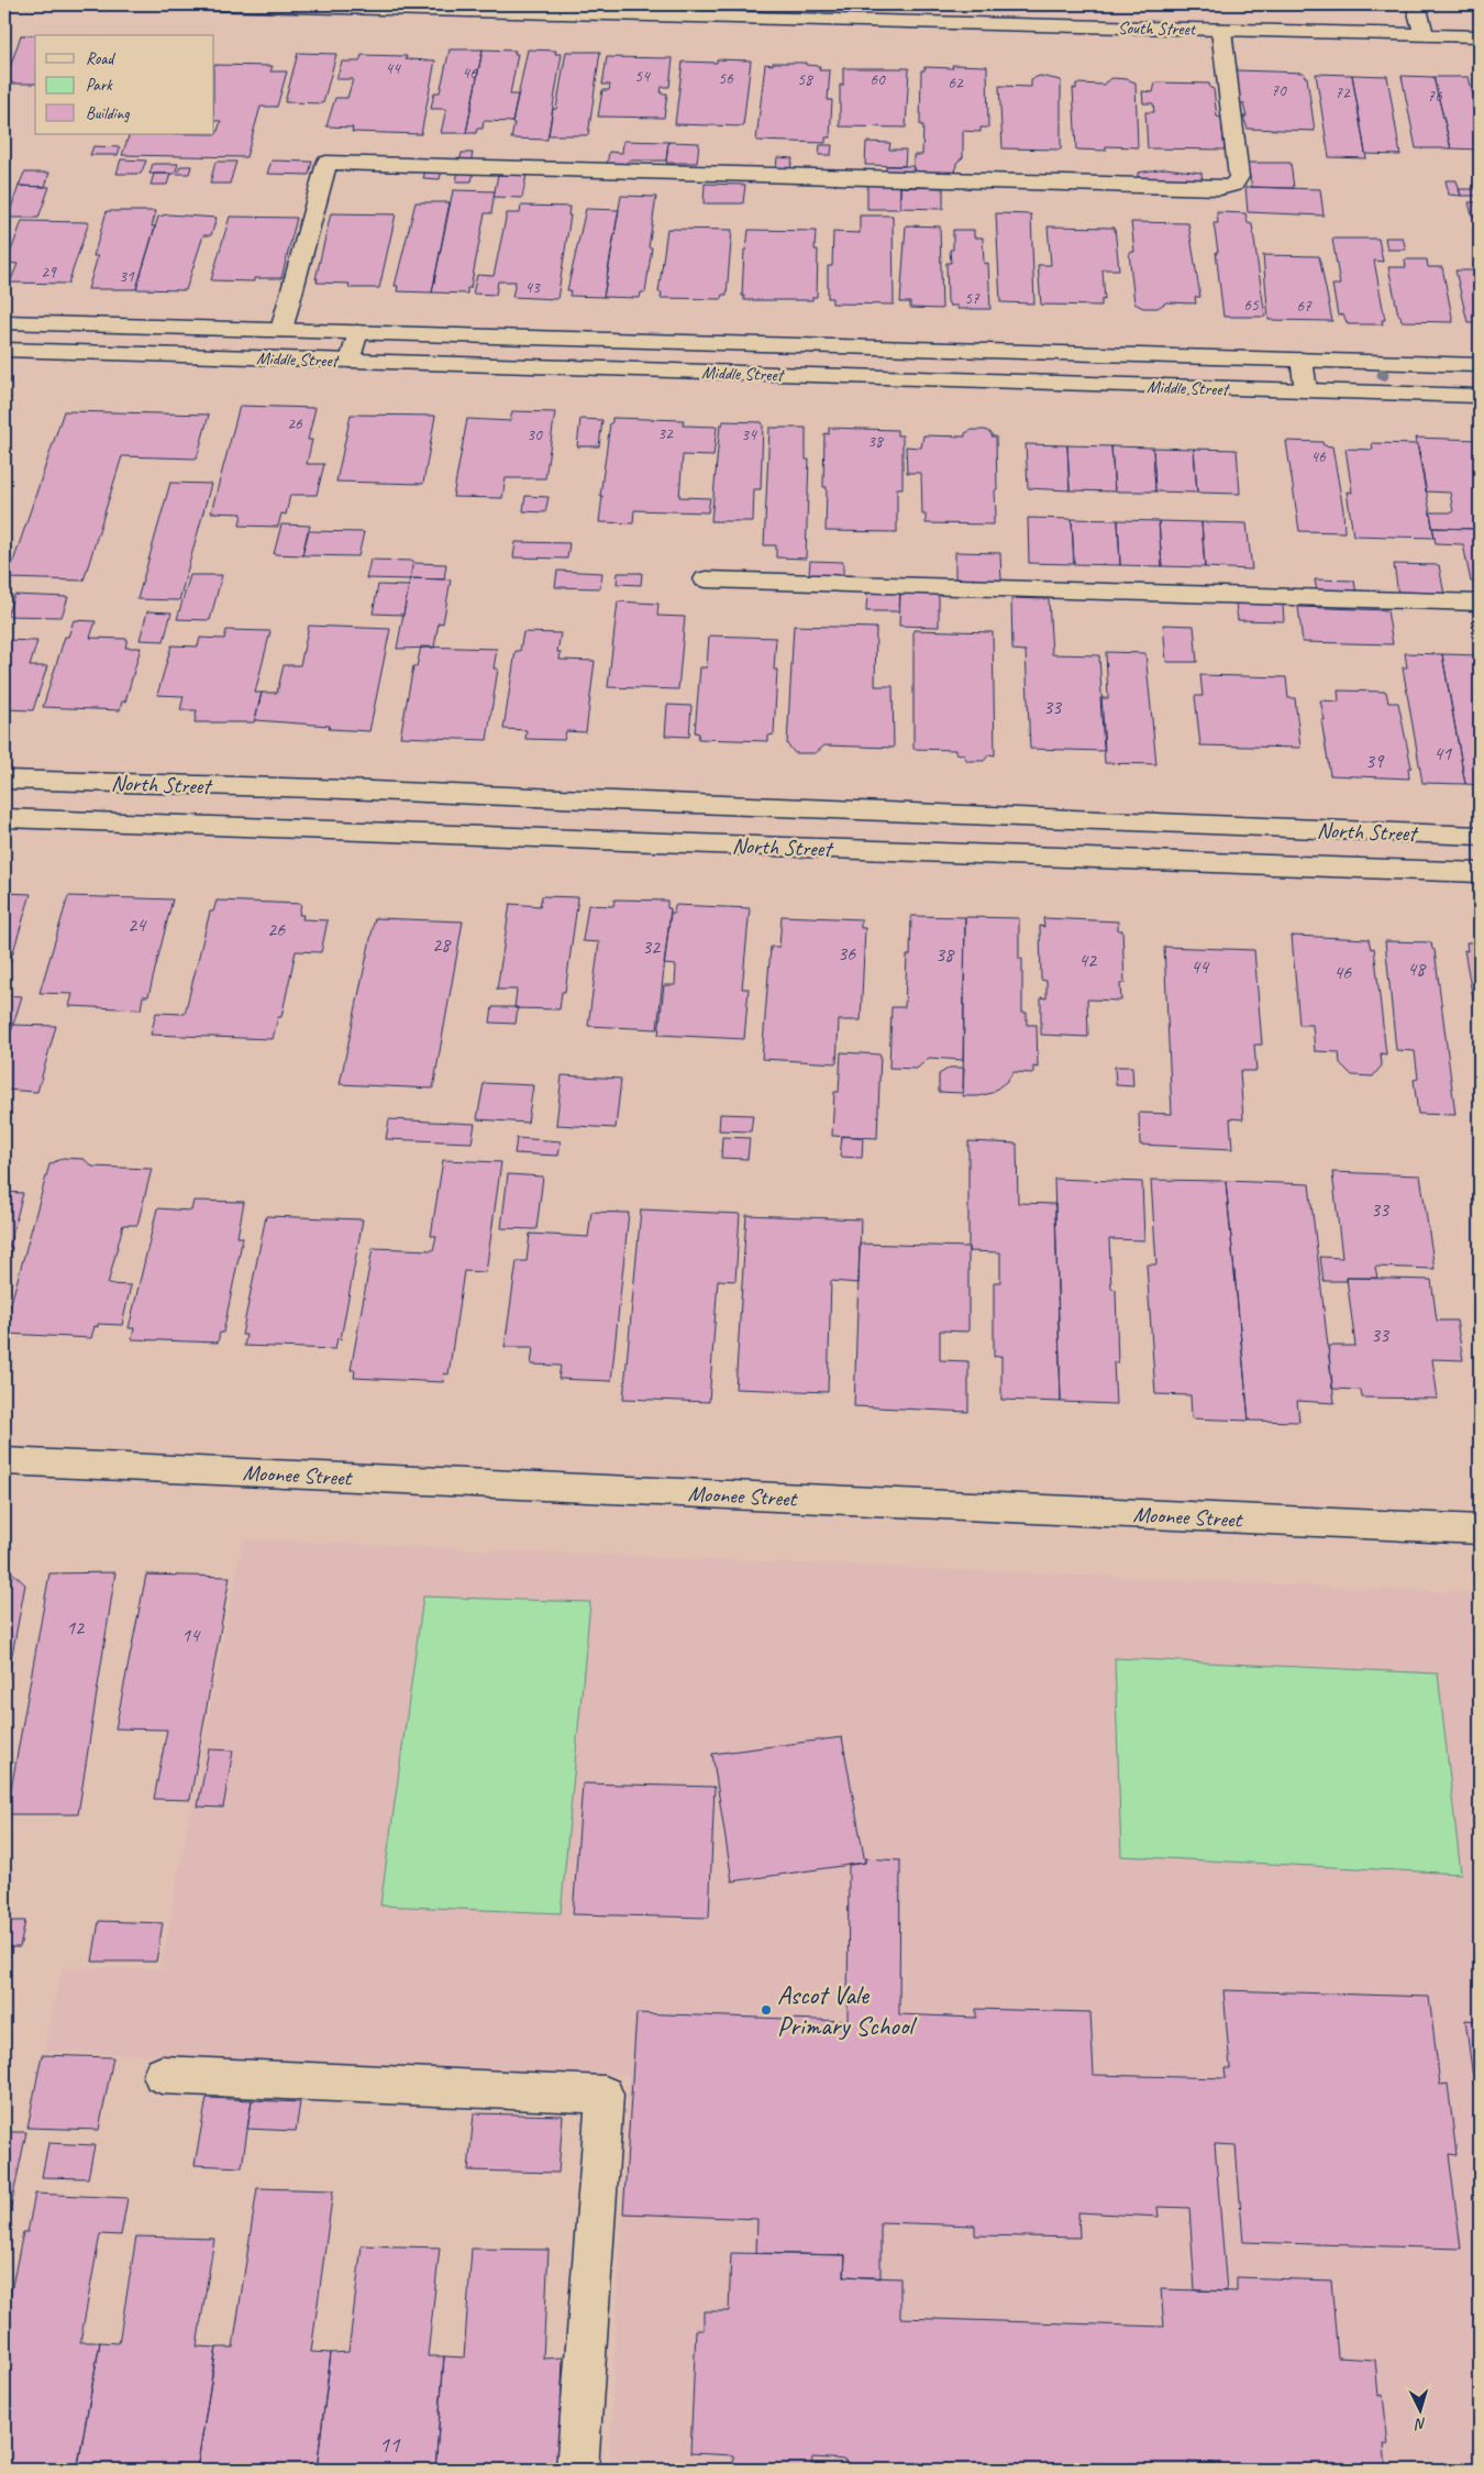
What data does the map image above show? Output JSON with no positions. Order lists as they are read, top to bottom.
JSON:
{
  "streets": {
    "street": [
      "South Street",
      "Middle Street",
      "North Street",
      "Moonee Street"
    ]
  },
  "places": ["Ascot Vale Primary School"],
  "house_numbers": [
    "44",
    "46",
    "54",
    "56",
    "58",
    "60",
    "62",
    "70",
    "72",
    "76",
    "29",
    "31",
    "43",
    "57",
    "65",
    "67",
    "26",
    "32",
    "30",
    "34",
    "38",
    "46",
    "33",
    "41",
    "39",
    "24",
    "26",
    "28",
    "32",
    "36",
    "38",
    "42",
    "44",
    "48",
    "46",
    "33",
    "33",
    "12",
    "14",
    "11"
  ],
  "legend": ["Road", "Park", "Building"],
  "north": "bottom"
}
